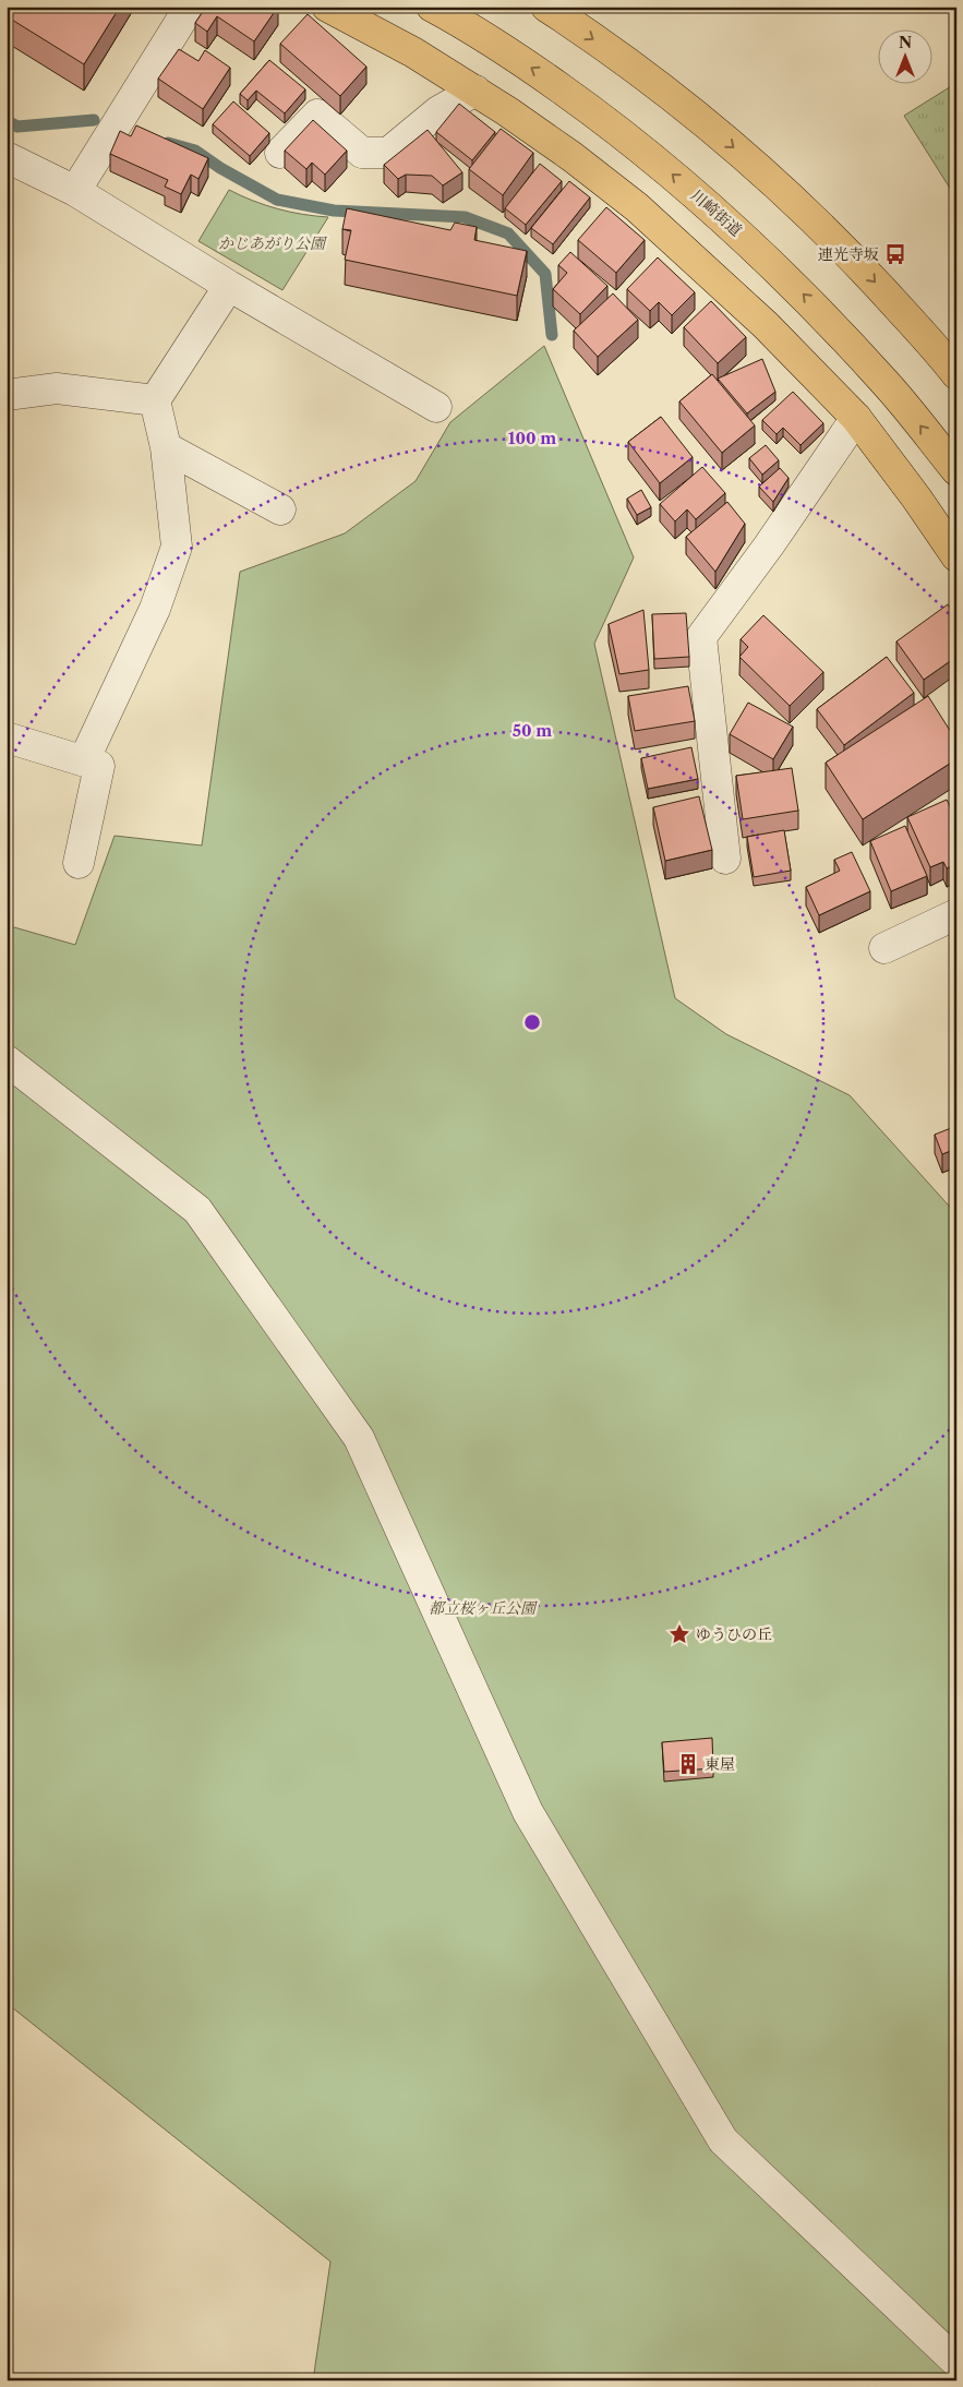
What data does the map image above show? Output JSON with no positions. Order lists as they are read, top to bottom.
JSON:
{
  "streets": {
    "main road": ["川崎街道"]
  },
  "parks": ["かじあがり公園", "都立桜ヶ丘公園"],
  "places": {
    "bus stop": ["連光寺坂"],
    "place": ["ゆうひの丘"],
    "building": ["東屋"]
  },
  "north": "top",
  "rings": ["100 m", "50 m"]
}
